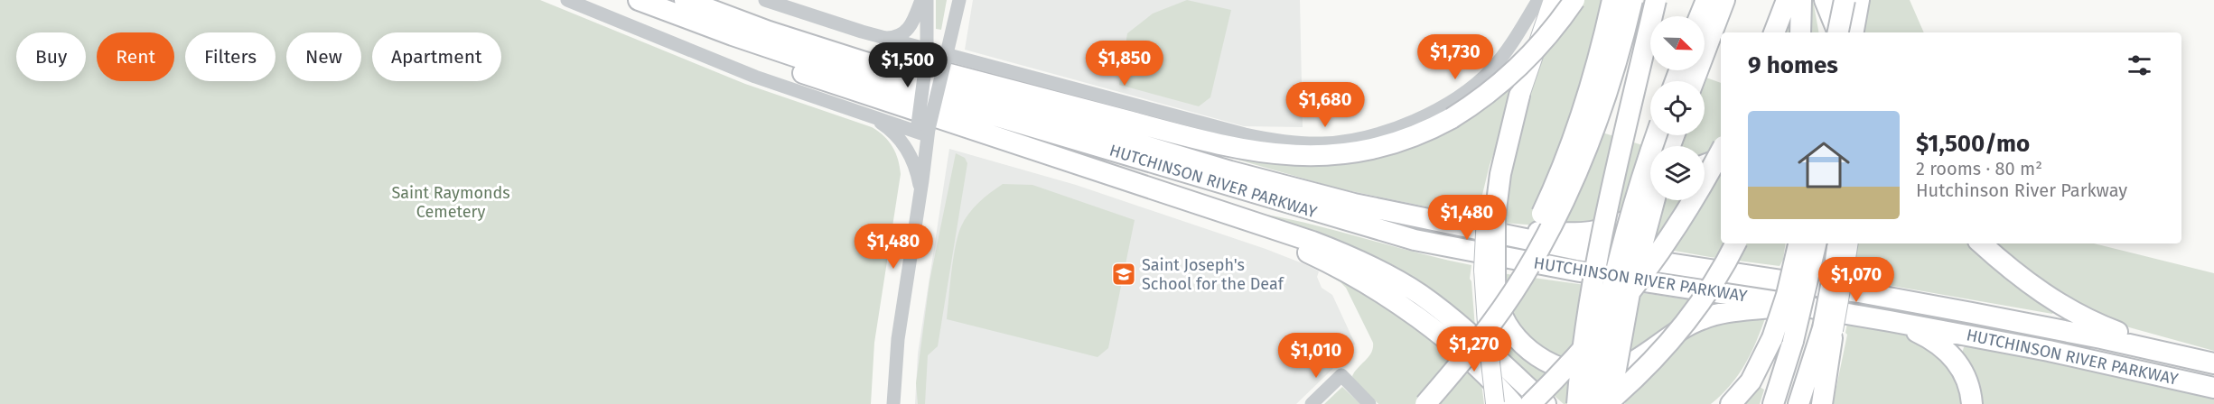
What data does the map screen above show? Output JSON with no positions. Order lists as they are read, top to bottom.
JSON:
{
  "streets": {
    "highway": ["HUTCHINSON RIVER PARKWAY"]
  },
  "parks": ["Saint Raymonds Cemetery"],
  "places": {
    "school or university": ["Saint Joseph's School for the Deaf"]
  },
  "north": "bottom right",
  "page": {
    "chip": [
      "Buy",
      "Rent",
      "Filters",
      "New",
      "Apartment"
    ],
    "heading": "9 homes",
    "price": [
      "$1,730",
      "$1,850",
      "$1,500",
      "$1,680",
      "$1,480",
      "$1,480",
      "$1,070",
      "$1,270",
      "$1,010"
    ],
    "list": [
      {
        "name": "$1,500/mo",
        "note": "2 rooms · 80 m² · Hutchinson River Parkway"
      }
    ]
  }
}
